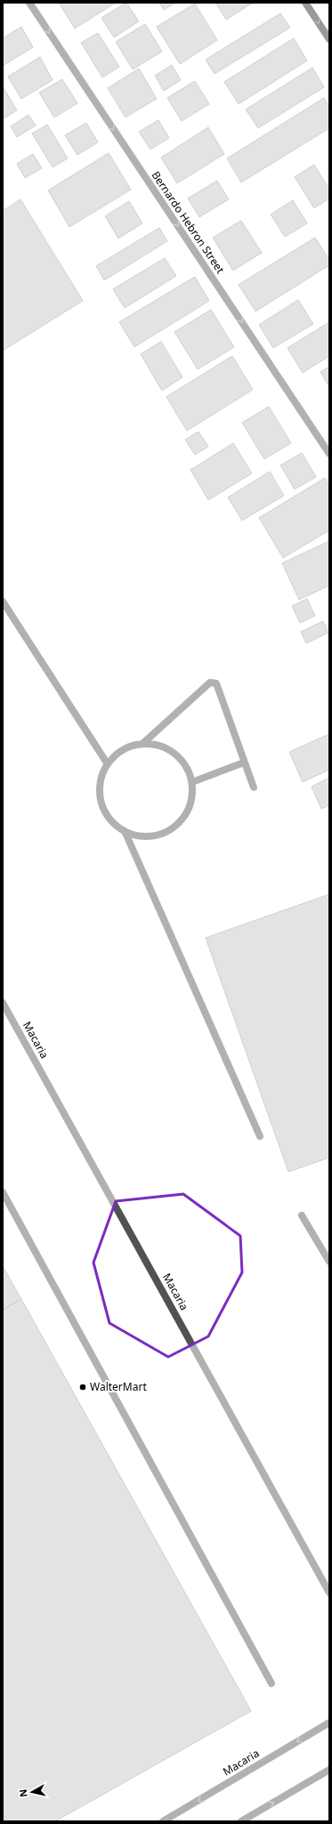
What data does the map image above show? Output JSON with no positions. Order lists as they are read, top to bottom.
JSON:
{
  "streets": {
    "street": ["Bernardo Hebron Street", "Macaria"]
  },
  "one_way": ["Bernardo Hebron Street"],
  "places": ["WalterMart"],
  "north": "left"
}
